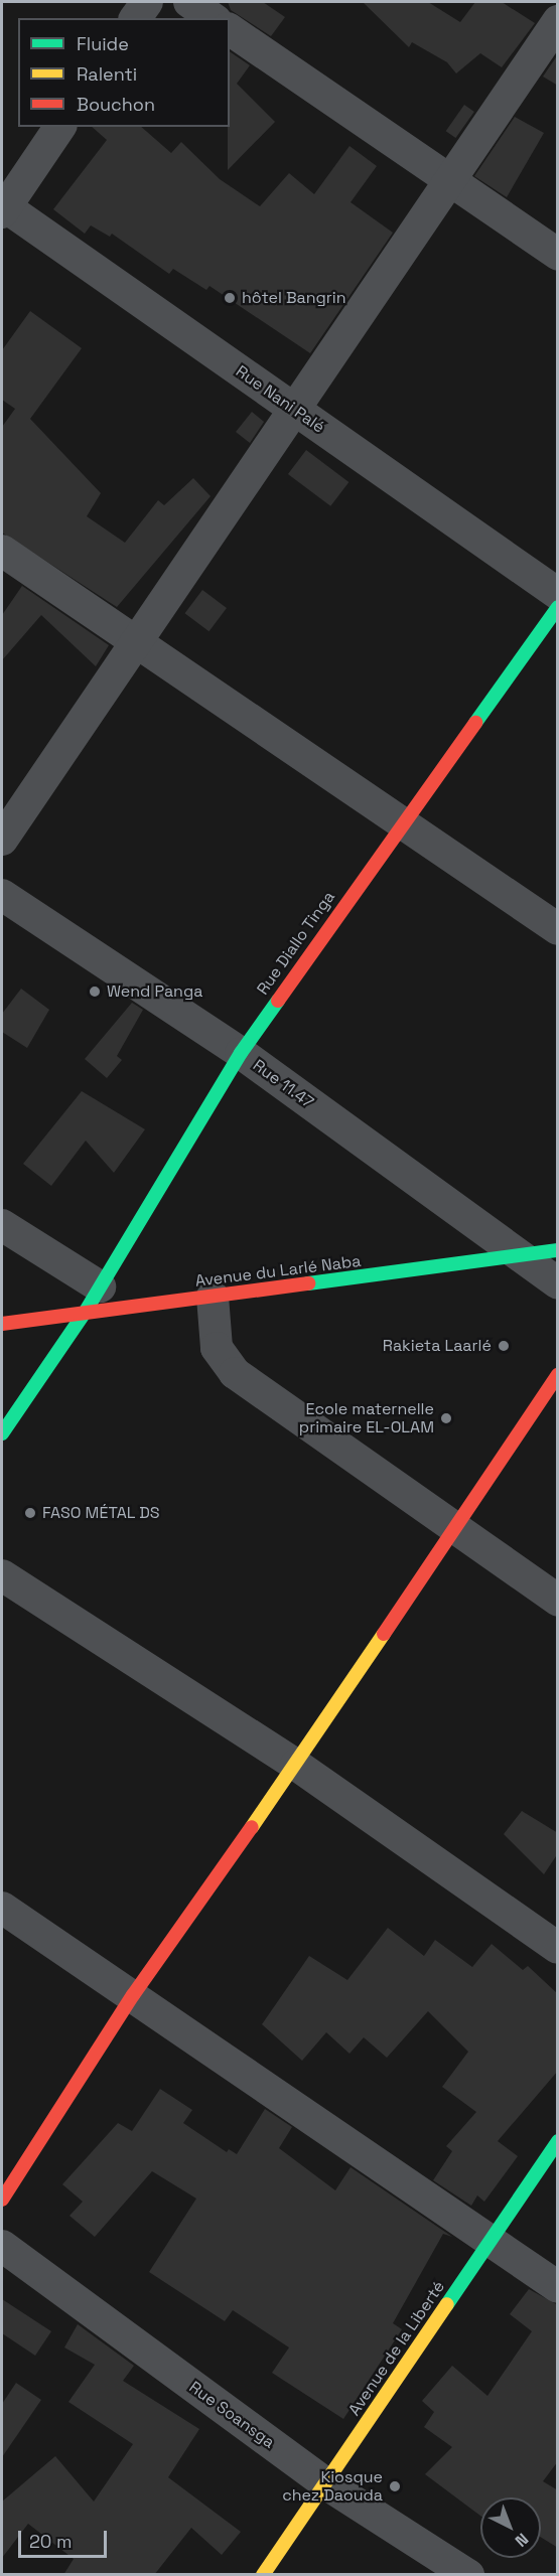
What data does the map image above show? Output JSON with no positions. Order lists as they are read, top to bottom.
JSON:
{
  "streets": {
    "street": [
      "Rue Nani Palé",
      "Rue Diallo Tinga",
      "Rue 11.47",
      "Avenue du Larlé Naba",
      "Avenue de la Liberté",
      "Rue Soansga"
    ]
  },
  "crossings": [
    ["Rue Diallo Tinga", "Rue 11.47"],
    ["Rue Diallo Tinga", "Avenue du Larlé Naba"],
    ["Rue 11.47", "Avenue du Larlé Naba"],
    ["Avenue de la Liberté", "Rue Soansga"]
  ],
  "places": [
    "hôtel Bangrin",
    "Wend Panga",
    "Rakieta Laarlé",
    "Ecole maternelle primaire EL-OLAM",
    "FASO MÉTAL DS",
    "Kiosque chez Daouda"
  ],
  "legend": ["Fluide", "Ralenti", "Bouchon"],
  "scale_bar": "20 m",
  "north": "bottom right"
}
